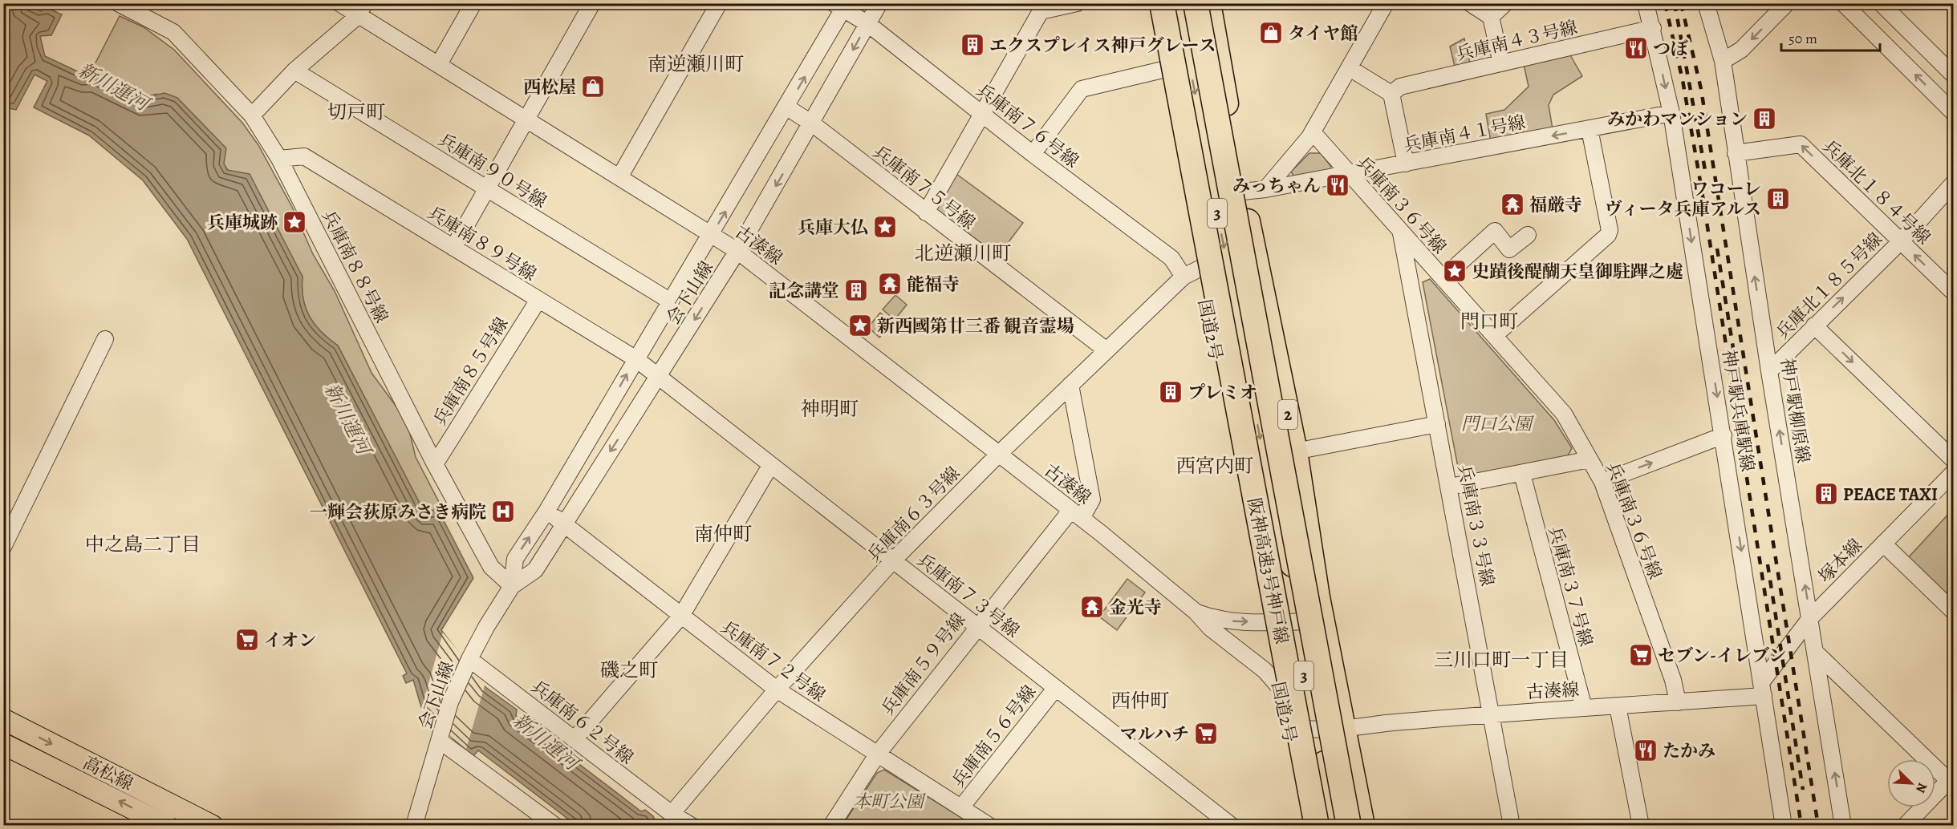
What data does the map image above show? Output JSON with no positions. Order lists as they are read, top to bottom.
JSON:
{
  "streets": {
    "highway": [
      "3",
      "国道2号",
      "2",
      "阪神高速3号神戸線"
    ],
    "main road": ["高松線"],
    "street": [
      "兵庫南４３号線",
      "兵庫南７６号線",
      "兵庫南４１号線",
      "兵庫南９０号線",
      "兵庫南７５号線",
      "兵庫北１８４号線",
      "兵庫南３６号線",
      "兵庫南８９号線",
      "古湊線",
      "兵庫南８８号線",
      "兵庫北１８５号線",
      "会下山線",
      "兵庫南８５号線",
      "神戸駅兵庫駅線",
      "神戸駅柳原線",
      "兵庫南６３号線",
      "兵庫南３３号線",
      "塚本線",
      "兵庫南３７号線",
      "兵庫南７３号線",
      "兵庫南７２号線",
      "兵庫南５９号線",
      "兵庫南６２号線",
      "兵庫南５６号線"
    ]
  },
  "crossings": [
    ["兵庫南４３号線", "神戸駅兵庫駅線"],
    ["兵庫南７６号線", "会下山線"],
    ["兵庫南７６号線", "国道2号"],
    ["兵庫南７６号線", "兵庫南６３号線"],
    ["兵庫南４１号線", "兵庫南３６号線"],
    ["兵庫南４１号線", "神戸駅兵庫駅線"],
    ["兵庫南４１号線", "2"],
    ["兵庫南９０号線", "会下山線"],
    ["兵庫南７５号線", "会下山線"],
    ["兵庫南７５号線", "兵庫南６３号線"],
    ["兵庫北１８４号線", "兵庫北１８５号線"],
    ["兵庫北１８４号線", "神戸駅柳原線"],
    ["兵庫南３６号線", "古湊線"],
    ["兵庫南３６号線", "兵庫南３３号線"],
    ["3", "阪神高速3号神戸線"],
    ["兵庫南８９号線", "兵庫南８８号線"],
    ["兵庫南８９号線", "会下山線"],
    ["兵庫南８９号線", "兵庫南８５号線"],
    ["兵庫南８９号線", "兵庫南７３号線"],
    ["古湊線", "会下山線"],
    ["古湊線", "国道2号"],
    ["古湊線", "神戸駅兵庫駅線"],
    ["古湊線", "2"],
    ["古湊線", "兵庫南６３号線"],
    ["古湊線", "兵庫南３３号線"],
    ["古湊線", "塚本線"],
    ["古湊線", "兵庫南３７号線"],
    ["古湊線", "兵庫南５９号線"],
    ["兵庫南８８号線", "会下山線"],
    ["兵庫南８８号線", "兵庫南８５号線"],
    ["兵庫北１８５号線", "神戸駅柳原線"],
    ["会下山線", "兵庫南７３号線"],
    ["会下山線", "兵庫南７２号線"],
    ["会下山線", "兵庫南６２号線"],
    ["国道2号", "兵庫南６３号線"],
    ["神戸駅兵庫駅線", "塚本線"],
    ["神戸駅柳原線", "塚本線"],
    ["兵庫南６３号線", "兵庫南７３号線"],
    ["兵庫南６３号線", "兵庫南７２号線"],
    ["兵庫南６３号線", "兵庫南５９号線"],
    ["兵庫南６３号線", "兵庫南６２号線"],
    ["兵庫南７３号線", "兵庫南５９号線"],
    ["兵庫南７３号線", "兵庫南５６号線"],
    ["兵庫南７２号線", "兵庫南５９号線"],
    ["兵庫南７２号線", "兵庫南５６号線"]
  ],
  "one_way": [
    "兵庫南４１号線",
    "兵庫北１８５号線",
    "神戸駅兵庫駅線",
    "神戸駅柳原線"
  ],
  "districts": [
    "南逆瀬川町",
    "切戸町",
    "北逆瀬川町",
    "門口町",
    "神明町",
    "西宮内町",
    "南仲町",
    "中之島二丁目",
    "三川口町一丁目",
    "磯之町",
    "西仲町"
  ],
  "water": ["新川運河"],
  "parks": ["門口公園", "本町公園"],
  "places": {
    "shop": ["タイヤ館", "西松屋"],
    "building": [
      "エクスプレイス神戸グレース",
      "みかわマンション",
      "ワコーレ ヴィータ兵庫アルス",
      "記念講堂",
      "プレミオ",
      "PEACE TAXI"
    ],
    "restaurant": ["つぼ", "みっちゃん", "たかみ"],
    "temple": ["福厳寺", "能福寺", "金光寺"],
    "place": [
      "兵庫城跡",
      "兵庫大仏",
      "史蹟後醍醐天皇御駐蹕之處",
      "新西國第廿三番 観音霊場"
    ],
    "hospital": ["一輝会荻原みさき病院"],
    "supermarket": ["イオン", "セブン-イレブン", "マルハチ"]
  },
  "scale_bar": "50 m",
  "north": "bottom right"
}
